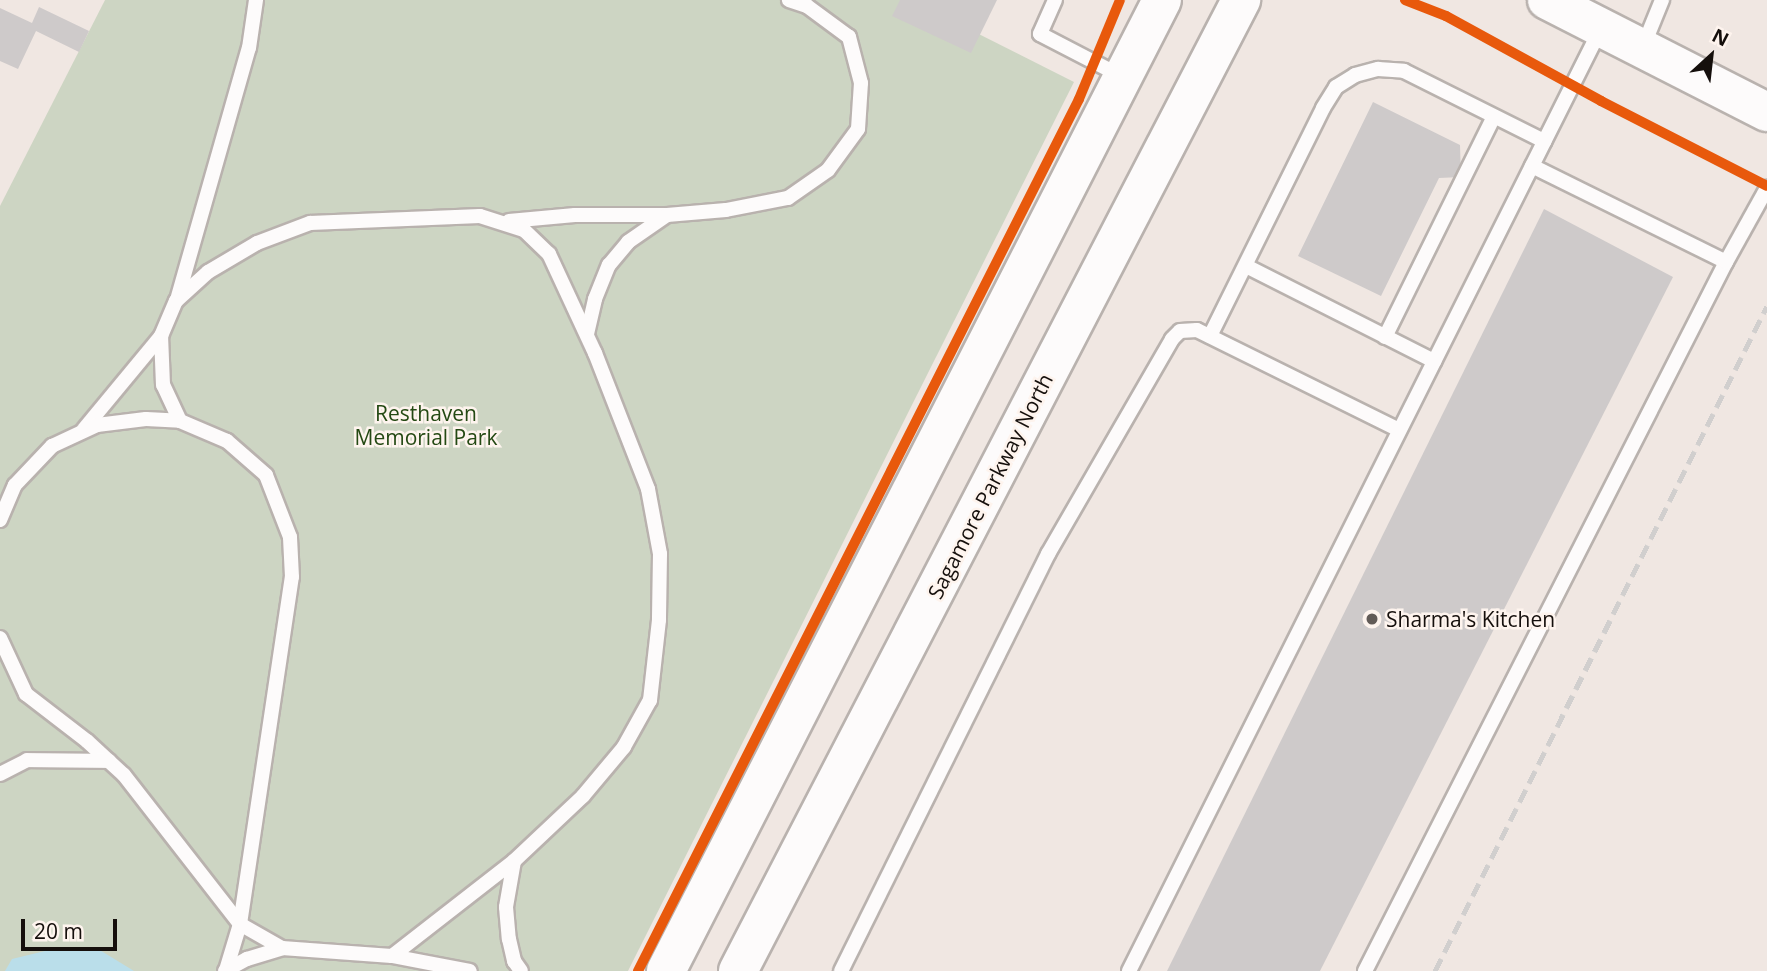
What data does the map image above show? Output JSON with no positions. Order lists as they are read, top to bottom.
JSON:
{
  "streets": {
    "main road": ["Sagamore Parkway North"]
  },
  "parks": ["Resthaven Memorial Park"],
  "places": ["Sharma's Kitchen"],
  "scale_bar": "20 m",
  "north": "top right"
}
